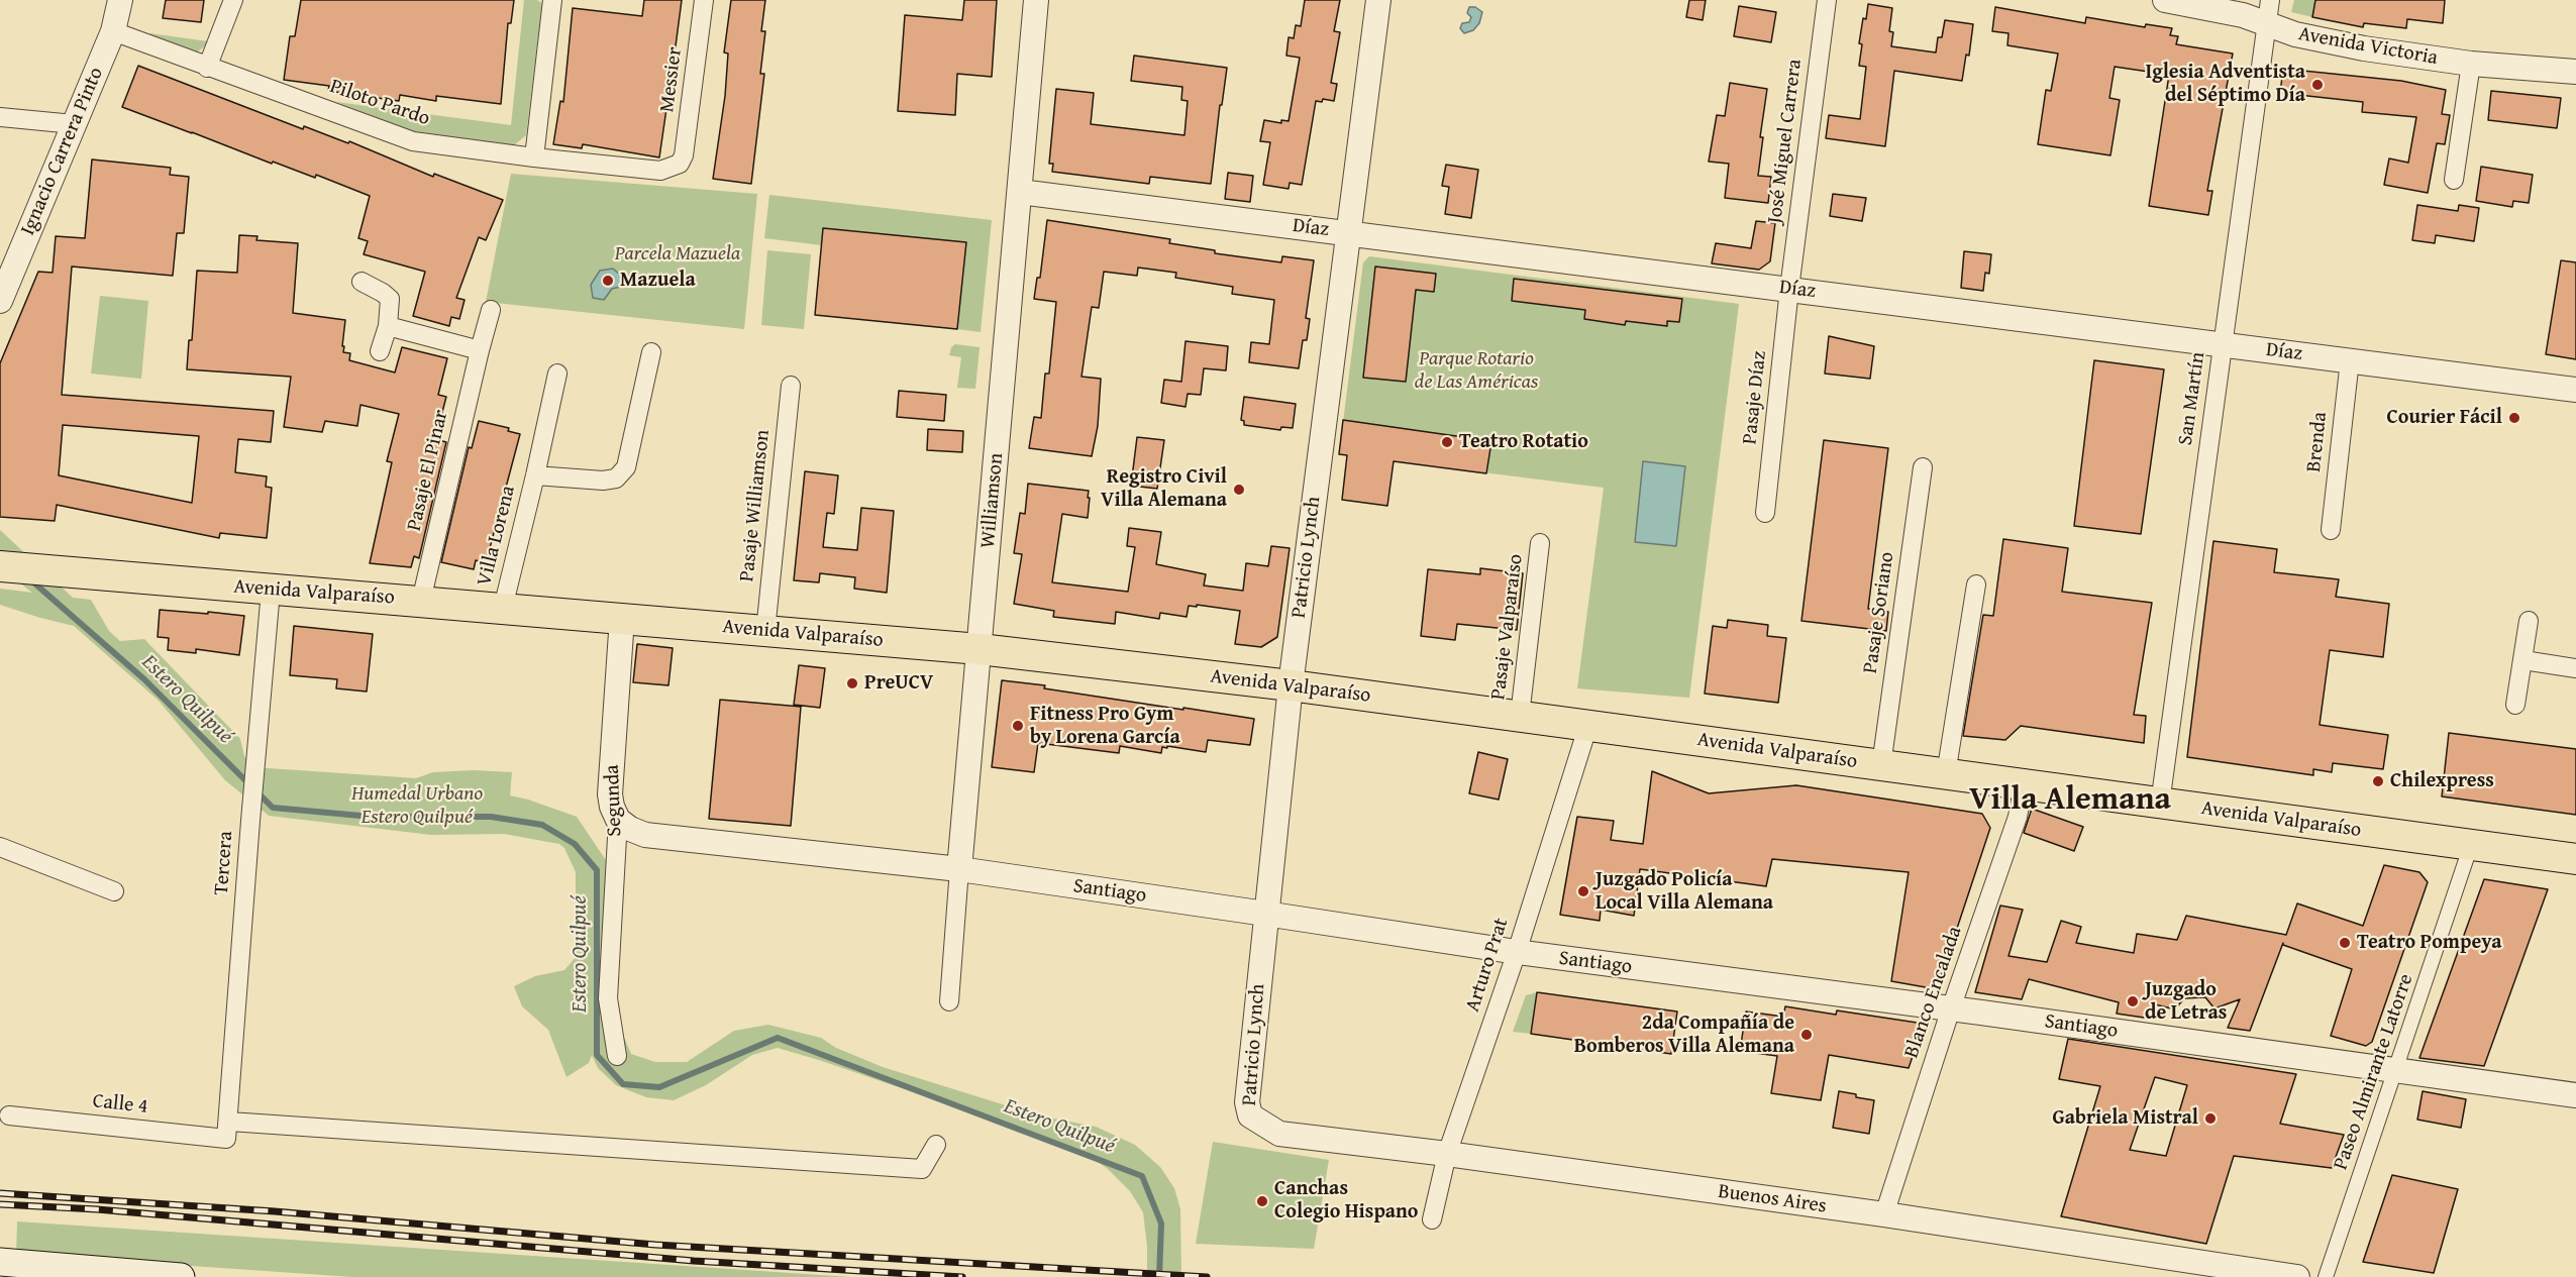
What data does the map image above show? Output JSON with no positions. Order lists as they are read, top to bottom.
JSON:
{
  "streets": {
    "main road": ["Avenida Valparaíso"],
    "street": [
      "Avenida Victoria",
      "Messier",
      "Piloto Pardo",
      "José Miguel Carrera",
      "Ignacio Carrera Pinto",
      "Díaz",
      "Pasaje Díaz",
      "San Martín",
      "Brenda",
      "Pasaje El Pinar",
      "Williamson",
      "Pasaje Williamson",
      "Villa Lorena",
      "Patricio Lynch",
      "Pasaje Soriano",
      "Pasaje Valparaíso",
      "Segunda",
      "Tercera",
      "Santiago",
      "Arturo Prat",
      "Blanco Encalada",
      "Paseo Almirante Latorre",
      "Calle 4",
      "Buenos Aires"
    ]
  },
  "crossings": [
    ["Avenida Victoria", "San Martín"],
    ["Messier", "Piloto Pardo"],
    ["Piloto Pardo", "Ignacio Carrera Pinto"],
    ["José Miguel Carrera", "Díaz"],
    ["José Miguel Carrera", "Pasaje Díaz"],
    ["Díaz", "Pasaje Díaz"],
    ["Díaz", "San Martín"],
    ["Díaz", "Brenda"],
    ["Díaz", "Williamson"],
    ["Díaz", "Patricio Lynch"],
    ["San Martín", "Avenida Valparaíso"],
    ["Pasaje El Pinar", "Avenida Valparaíso"],
    ["Williamson", "Avenida Valparaíso"],
    ["Williamson", "Santiago"],
    ["Pasaje Williamson", "Avenida Valparaíso"],
    ["Villa Lorena", "Avenida Valparaíso"],
    ["Patricio Lynch", "Avenida Valparaíso"],
    ["Patricio Lynch", "Santiago"],
    ["Patricio Lynch", "Buenos Aires"],
    ["Avenida Valparaíso", "Pasaje Soriano"],
    ["Avenida Valparaíso", "Pasaje Valparaíso"],
    ["Avenida Valparaíso", "Segunda"],
    ["Avenida Valparaíso", "Tercera"],
    ["Avenida Valparaíso", "Arturo Prat"],
    ["Avenida Valparaíso", "Blanco Encalada"],
    ["Avenida Valparaíso", "Paseo Almirante Latorre"],
    ["Segunda", "Santiago"],
    ["Tercera", "Calle 4"],
    ["Santiago", "Arturo Prat"],
    ["Santiago", "Blanco Encalada"],
    ["Santiago", "Paseo Almirante Latorre"],
    ["Arturo Prat", "Buenos Aires"],
    ["Blanco Encalada", "Buenos Aires"]
  ],
  "districts": ["Villa Alemana"],
  "water": ["Estero Quilpué"],
  "parks": ["Parcela Mazuela", "Parque Rotario de Las Américas", "Humedal Urbano Estero Quilpué"],
  "places": [
    "Iglesia Adventista del Séptimo Día",
    "Mazuela",
    "Courier Fácil",
    "Teatro Rotatio",
    "Registro Civil Villa Alemana",
    "PreUCV",
    "Fitness Pro Gym by Lorena García",
    "Chilexpress",
    "Juzgado Policía Local Villa Alemana",
    "Teatro Pompeya",
    "Juzgado de Letras",
    "2da Compañía de Bomberos Villa Alemana",
    "Gabriela Mistral",
    "Canchas Colegio Hispano"
  ]
}
